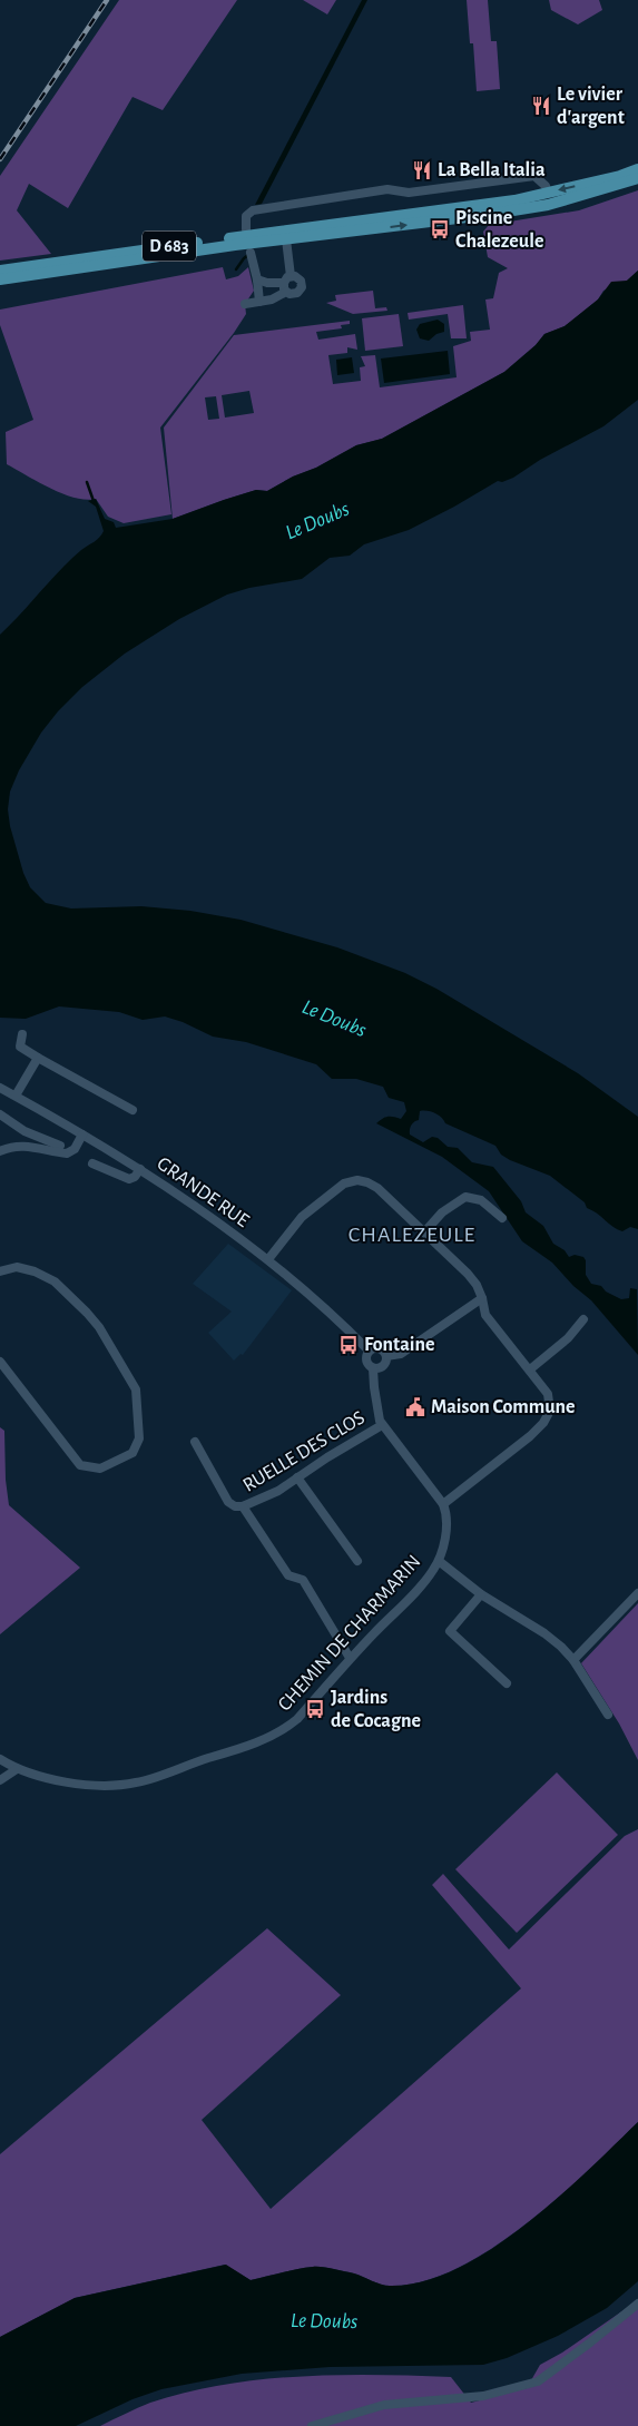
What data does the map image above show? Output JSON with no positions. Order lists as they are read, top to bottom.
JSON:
{
  "streets": {
    "main road": ["D 683"],
    "street": ["GRANDE RUE", "RUELLE DES CLOS", "CHEMIN DE CHARMARIN"]
  },
  "districts": ["CHALEZEULE"],
  "water": ["Le Doubs"],
  "places": {
    "restaurant": ["Le vivier d'argent", "La Bella Italia"],
    "bus stop": ["Piscine Chalezeule", "Fontaine", "Jardins de Cocagne"],
    "public building": ["Maison Commune"]
  }
}
